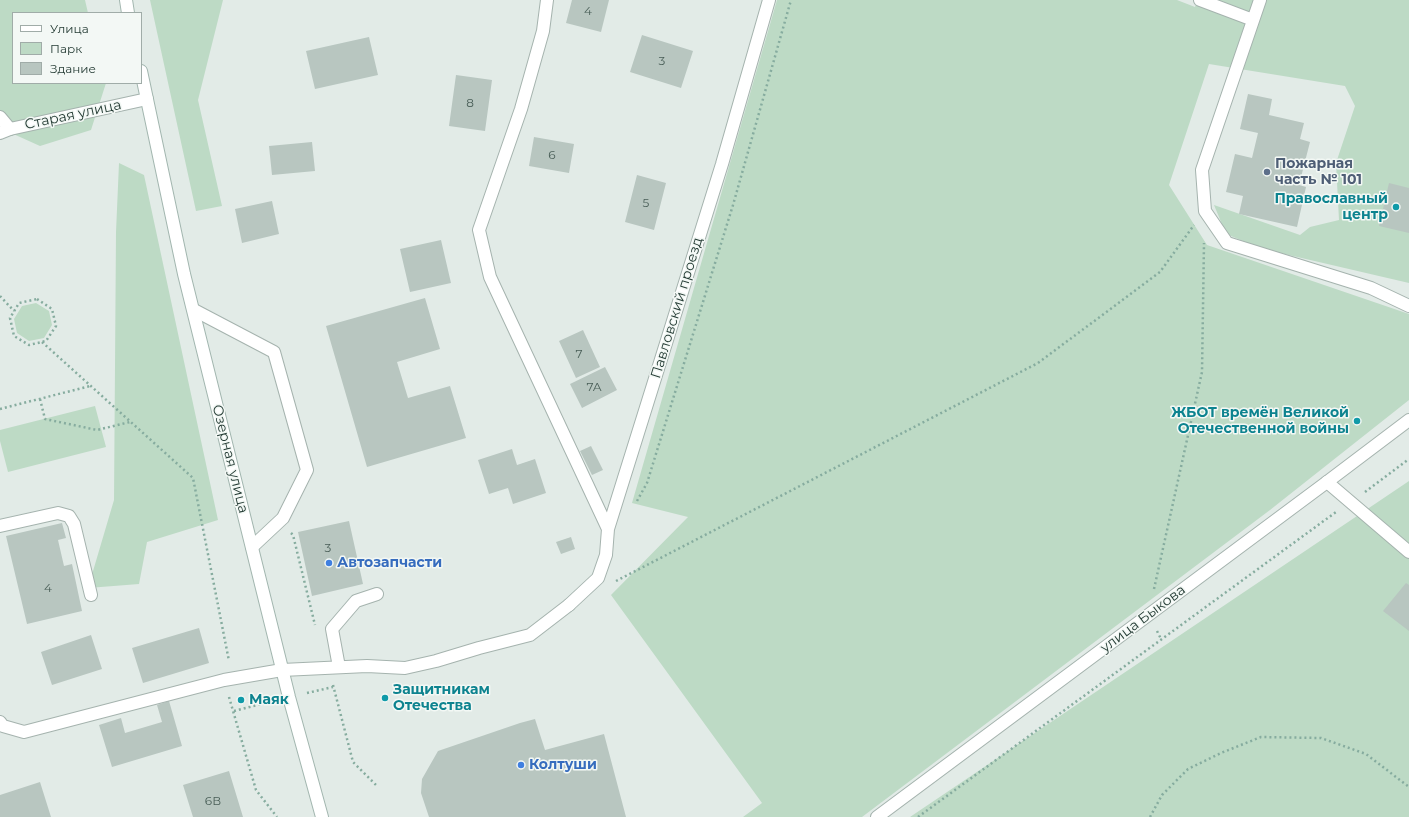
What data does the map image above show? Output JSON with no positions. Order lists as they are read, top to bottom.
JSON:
{
  "streets": {
    "street": [
      "Старая улица",
      "Павловский проезд",
      "Озерная улица",
      "улица Быкова"
    ]
  },
  "crossings": [
    ["Старая улица", "Озерная улица"],
    ["Павловский проезд", "Озерная улица"]
  ],
  "places": [
    "Пожарная часть № 101",
    "Православный центр",
    "ЖБОТ времён Великой Отечественной войны",
    "Автозапчасти",
    "Защитникам Отечества",
    "Маяк",
    "Колтуши"
  ],
  "house_numbers": [
    "4",
    "3",
    "8",
    "6",
    "5",
    "7",
    "7А",
    "3",
    "4",
    "6В"
  ],
  "legend": ["Улица", "Парк", "Здание"]
}
